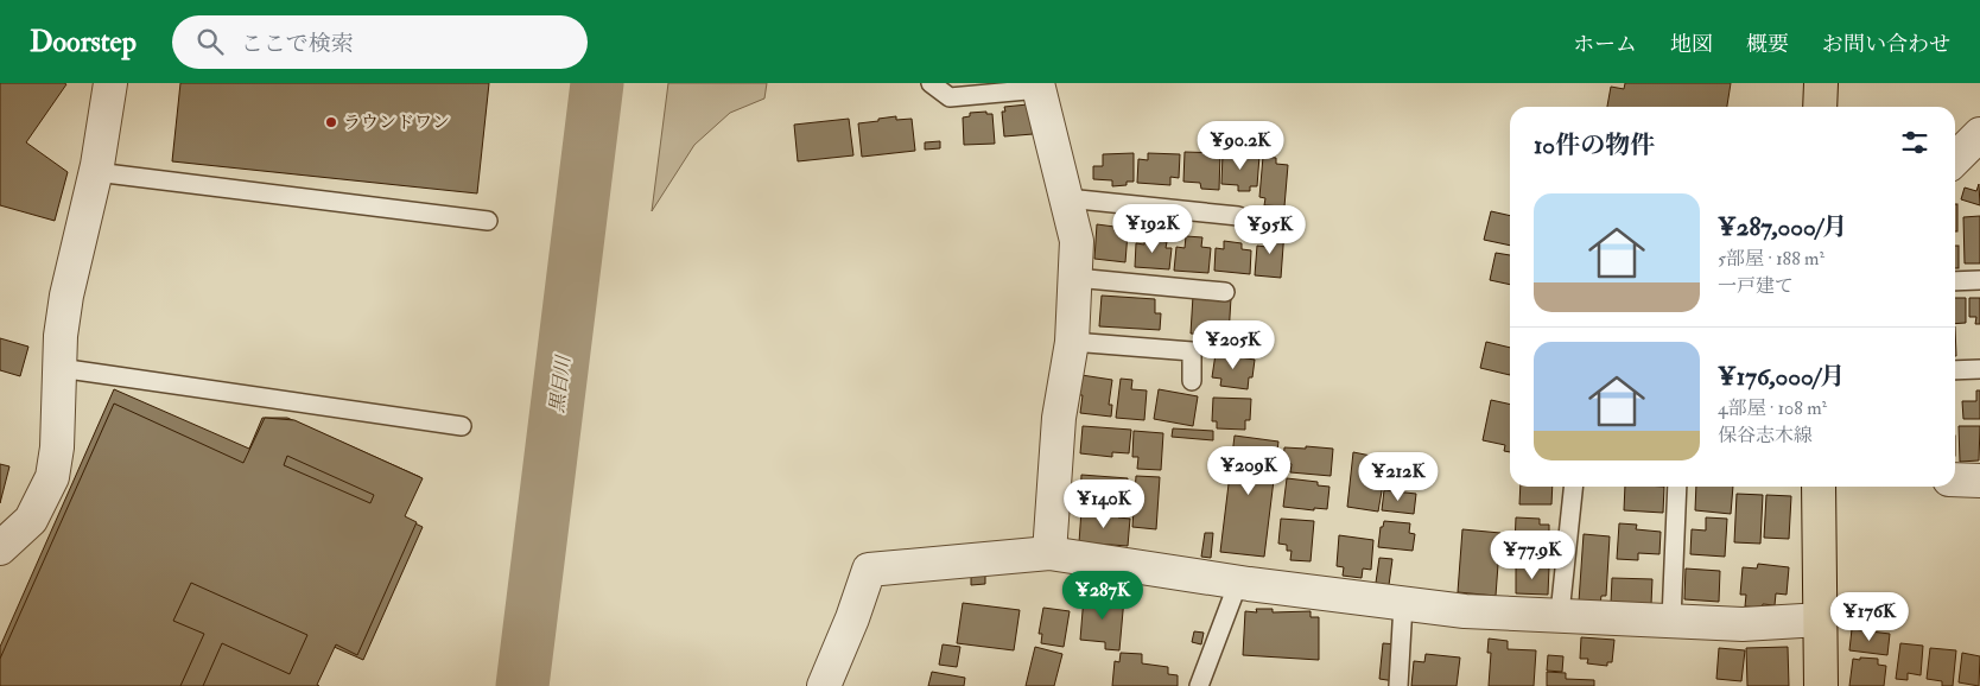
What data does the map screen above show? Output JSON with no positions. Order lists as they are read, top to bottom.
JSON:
{
  "water": ["黒目川"],
  "places": ["ラウンドワン"],
  "page": {
    "header": "Doorstep",
    "search": "ここで検索",
    "nav": [
      "ホーム",
      "地図",
      "概要",
      "お問い合わせ"
    ],
    "heading": "10件の物件",
    "price": [
      "¥90.2K",
      "¥192K",
      "¥95K",
      "¥205K",
      "¥209K",
      "¥212K",
      "¥140K",
      "¥77.9K",
      "¥287K",
      "¥176K"
    ],
    "list": [
      {
        "name": "¥287,000/月",
        "note": "5部屋 · 188 m² · 一戸建て"
      },
      {
        "name": "¥176,000/月",
        "note": "4部屋 · 108 m² · 保谷志木線"
      }
    ]
  }
}
